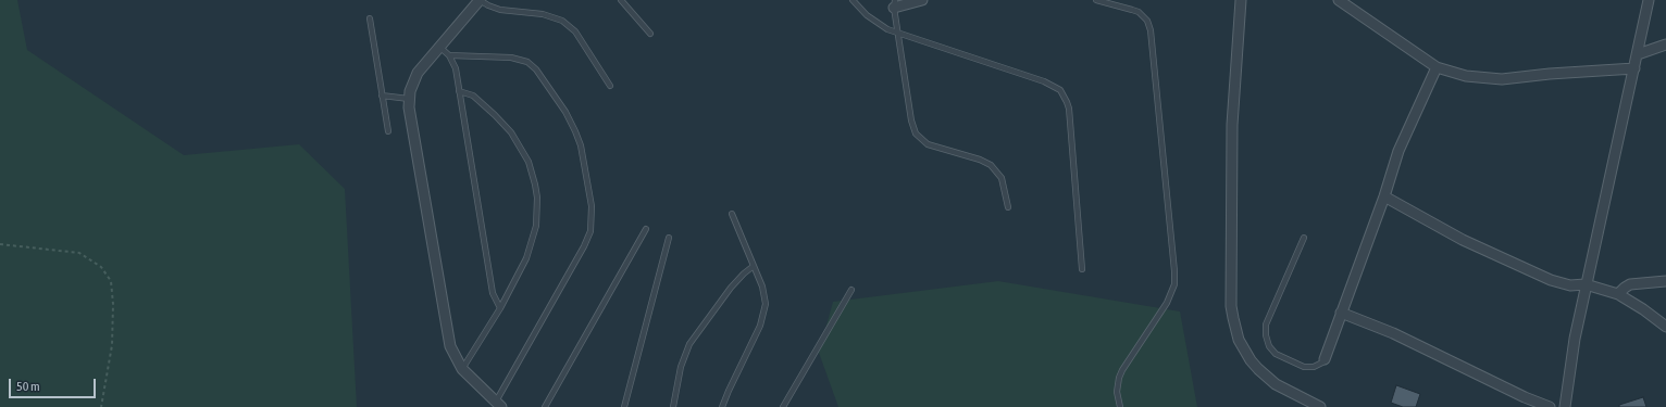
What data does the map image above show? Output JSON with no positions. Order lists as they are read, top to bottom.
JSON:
{
  "scale_bar": "50 m"
}
